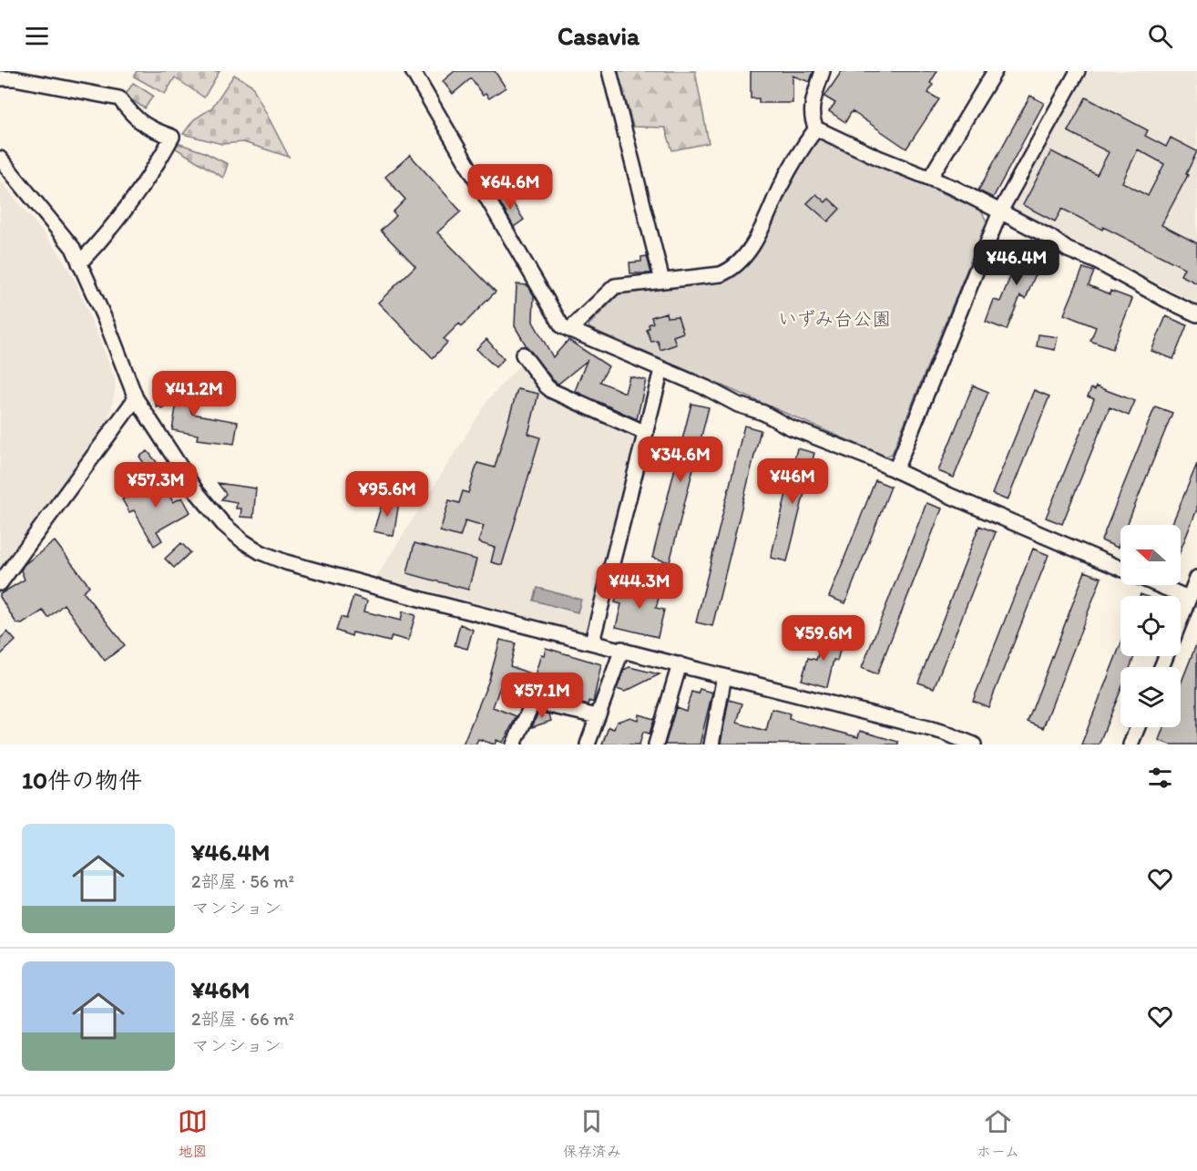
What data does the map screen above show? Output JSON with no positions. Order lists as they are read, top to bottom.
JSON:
{
  "parks": ["いずみ台公園"],
  "north": "left",
  "page": {
    "header": "Casavia",
    "price": [
      "¥64.6M",
      "¥46.4M",
      "¥41.2M",
      "¥34.6M",
      "¥46M",
      "¥57.3M",
      "¥95.6M",
      "¥44.3M",
      "¥59.6M",
      "¥57.1M"
    ],
    "heading": "10件の物件",
    "list": [
      {
        "name": "¥46.4M",
        "note": "2部屋 · 56 m² · マンション"
      },
      {
        "name": "¥46M",
        "note": "2部屋 · 66 m² · マンション"
      }
    ],
    "tabs": ["地図", "保存済み", "ホーム"]
  }
}
